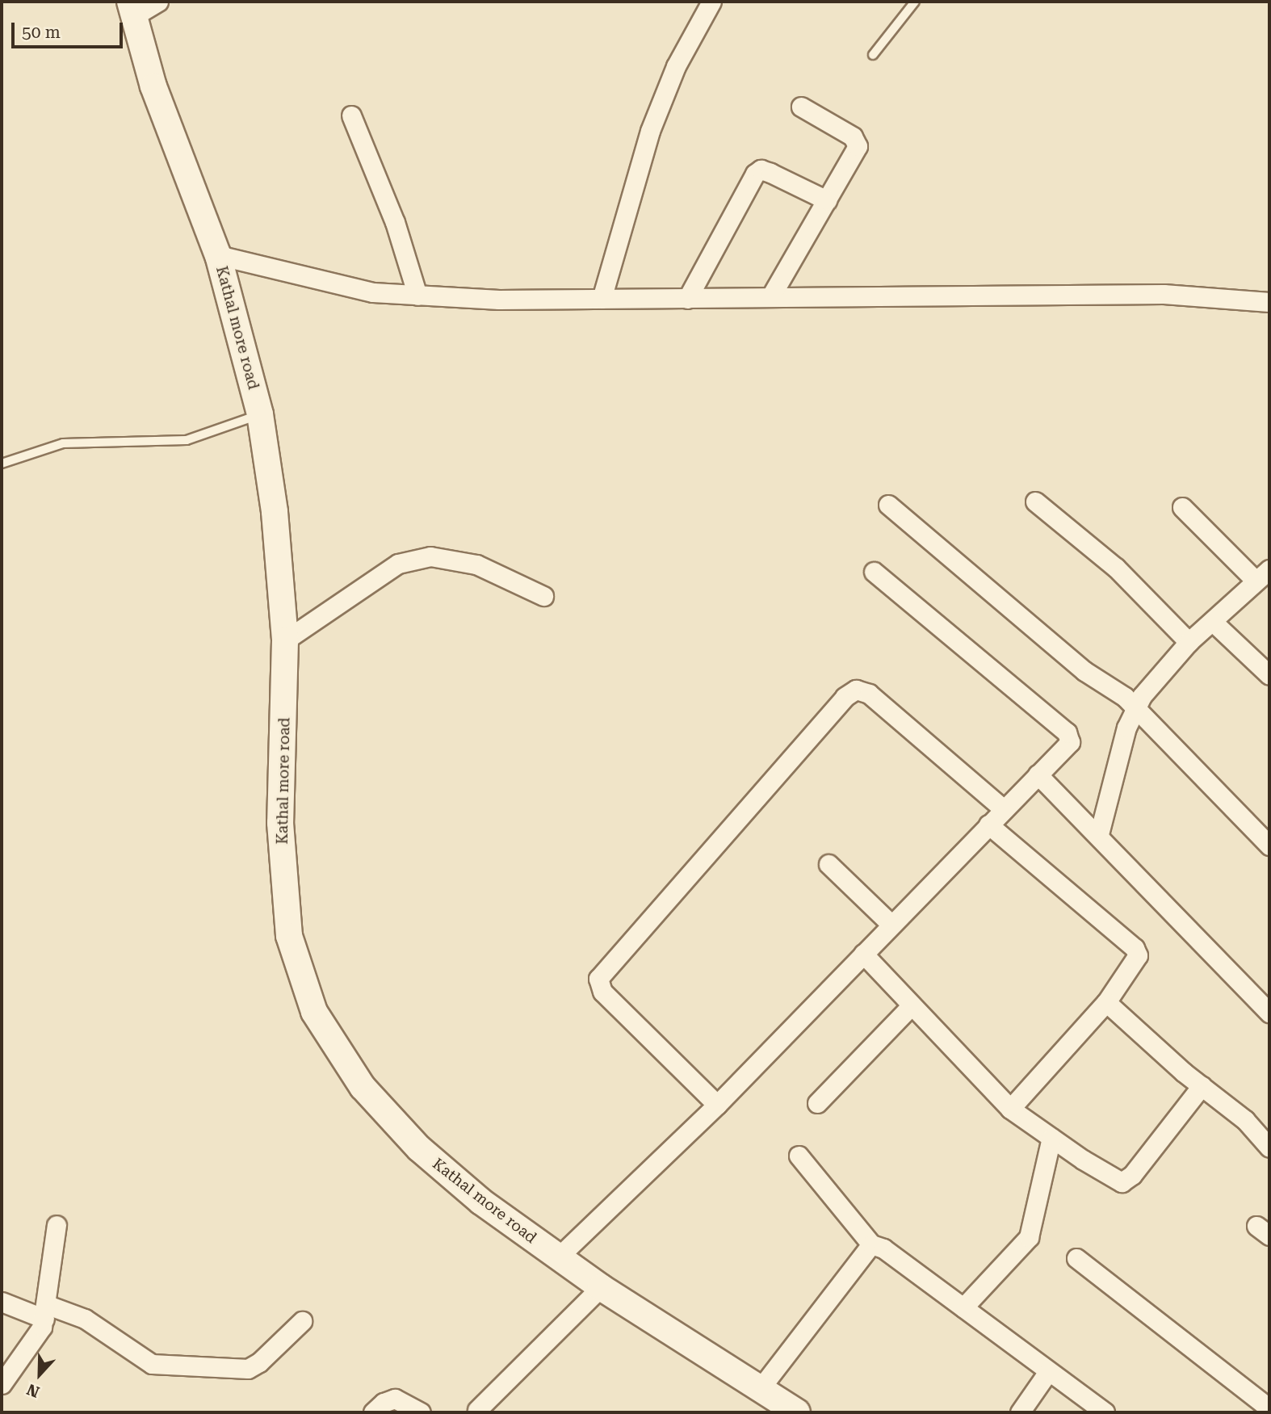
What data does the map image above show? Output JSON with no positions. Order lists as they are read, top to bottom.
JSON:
{
  "streets": {
    "main road": ["Kathal more road"]
  },
  "scale_bar": "50 m",
  "north": "bottom"
}
